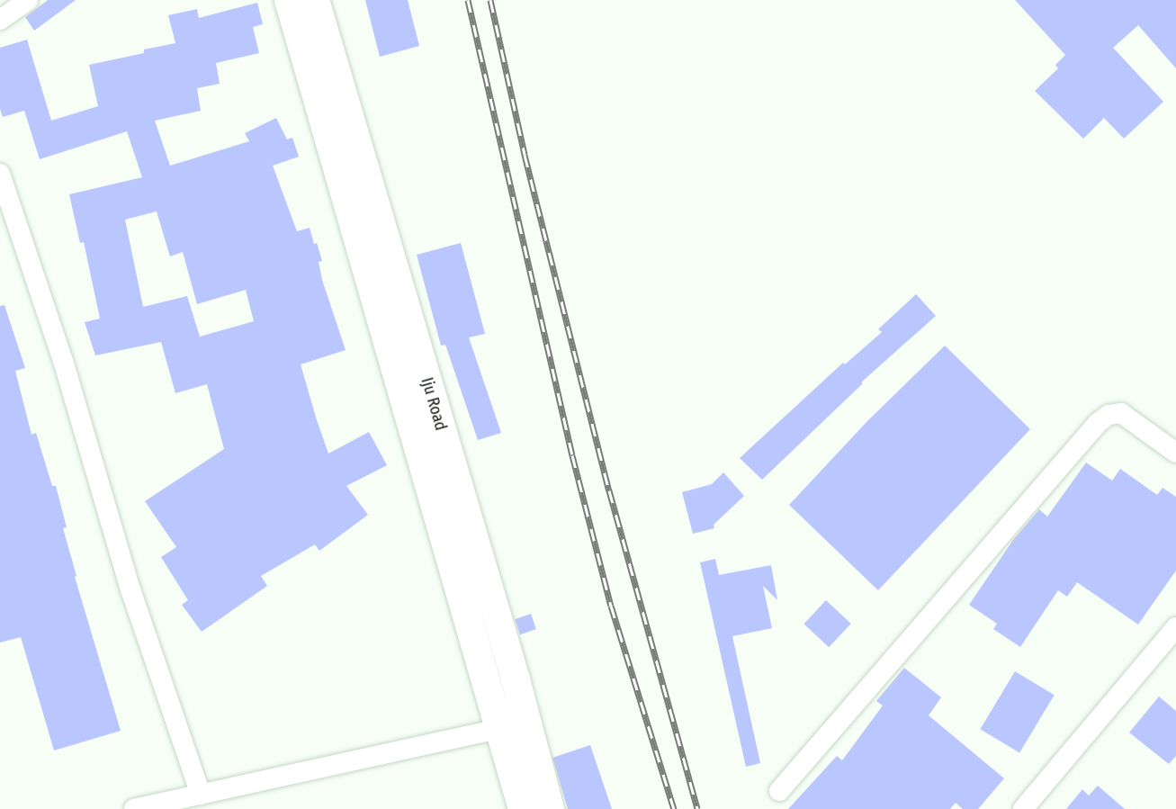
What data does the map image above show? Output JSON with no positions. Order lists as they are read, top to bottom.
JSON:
{
  "streets": {
    "main road": ["Iju Road"]
  }
}
